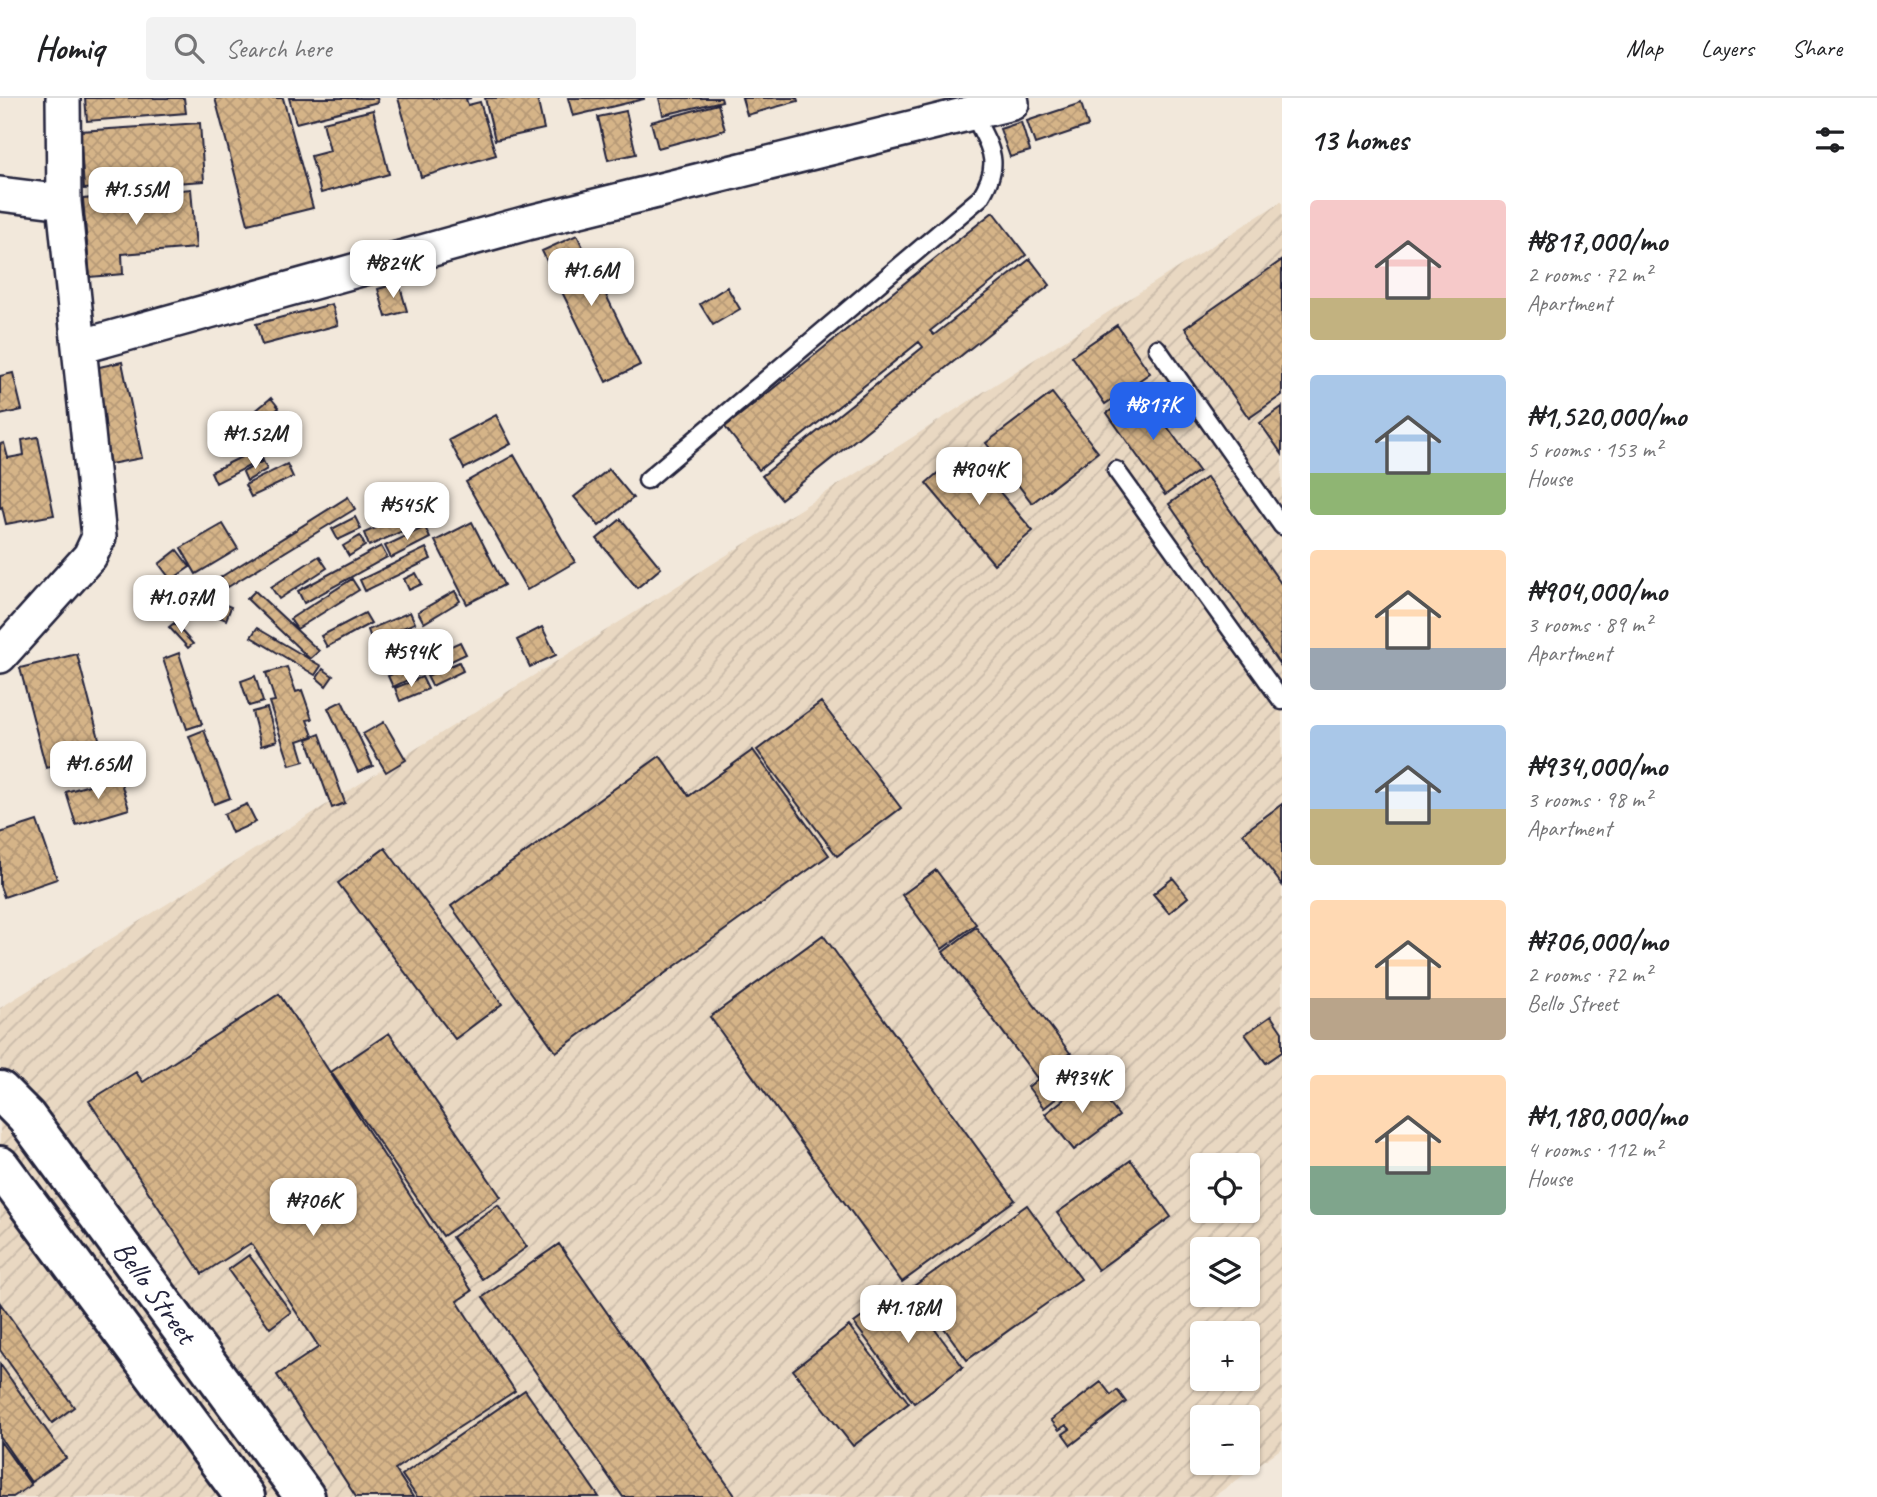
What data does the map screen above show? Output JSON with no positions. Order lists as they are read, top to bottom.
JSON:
{
  "streets": {
    "street": ["Bello Street"]
  },
  "page": {
    "header": "Homiq",
    "search": "Search here",
    "nav": ["Map", "Layers", "Share"],
    "heading": "13 homes",
    "price": [
      "₦1.55M",
      "₦824K",
      "₦1.6M",
      "₦817K",
      "₦1.52M",
      "₦904K",
      "₦545K",
      "₦1.07M",
      "₦594K",
      "₦1.65M",
      "₦934K",
      "₦706K",
      "₦1.18M"
    ],
    "list": [
      {
        "name": "₦817,000/mo",
        "note": "2 rooms · 72 m² · Apartment"
      },
      {
        "name": "₦1,520,000/mo",
        "note": "5 rooms · 153 m² · House"
      },
      {
        "name": "₦904,000/mo",
        "note": "3 rooms · 89 m² · Apartment"
      },
      {
        "name": "₦934,000/mo",
        "note": "3 rooms · 98 m² · Apartment"
      },
      {
        "name": "₦706,000/mo",
        "note": "2 rooms · 72 m² · Bello Street"
      },
      {
        "name": "₦1,180,000/mo",
        "note": "4 rooms · 112 m² · House"
      }
    ],
    "map_buttons": ["+", "−"]
  }
}
